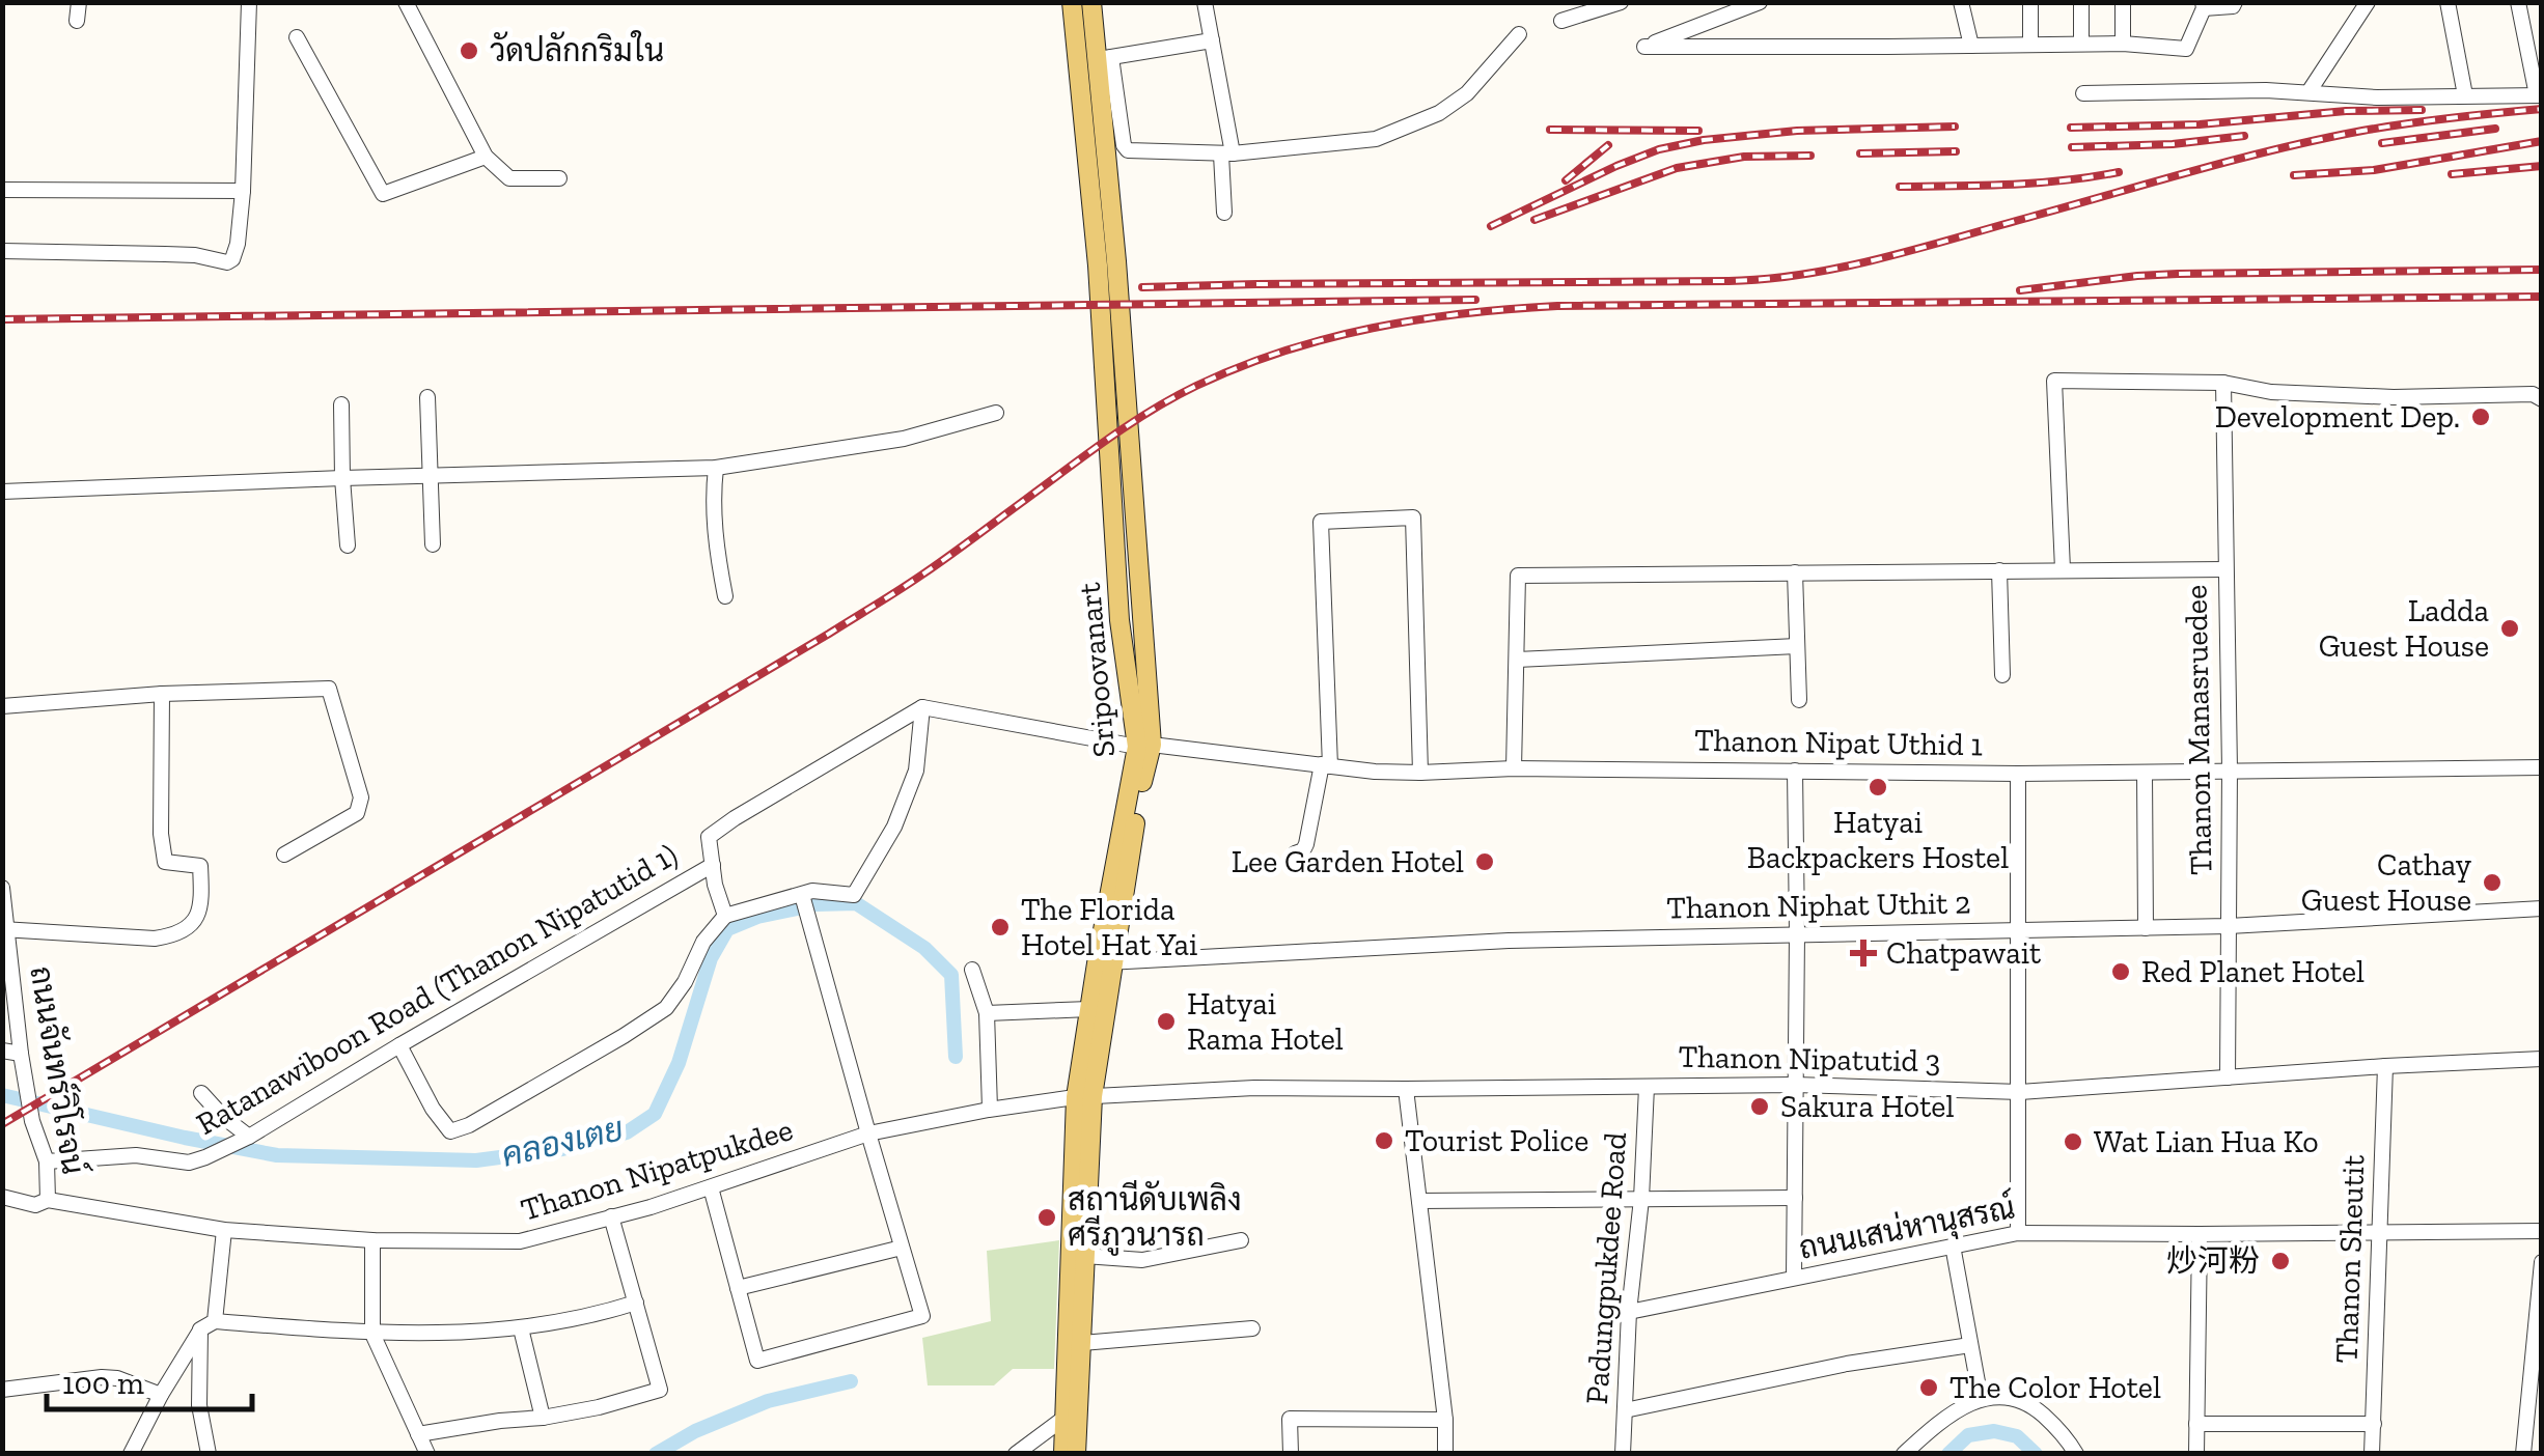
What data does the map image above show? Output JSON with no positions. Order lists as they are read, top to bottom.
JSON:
{
  "streets": {
    "main road": ["Sripoovanart"],
    "street": [
      "Thanon Manasruedee",
      "Thanon Nipat Uthid 1",
      "Thanon Niphat Uthit 2",
      "Ratanawiboon Road (Thanon Nipatutid 1)",
      "Thanon Nipatutid 3",
      "ถนนจันทร์วิโรจน์",
      "Thanon Nipatpukdee",
      "ถนนเสน่หานุสรณ์",
      "Thanon Sheutit",
      "Padungpukdee Road"
    ]
  },
  "crossings": [
    ["Sripoovanart", "Thanon Nipat Uthid 1"],
    ["Sripoovanart", "Thanon Niphat Uthit 2"],
    ["Sripoovanart", "Thanon Nipatutid 3"],
    ["Sripoovanart", "Thanon Nipatpukdee"],
    ["Thanon Manasruedee", "Thanon Nipat Uthid 1"],
    ["Thanon Manasruedee", "Thanon Niphat Uthit 2"],
    ["Thanon Manasruedee", "Thanon Nipatutid 3"],
    ["Ratanawiboon Road (Thanon Nipatutid 1)", "ถนนจันทร์วิโรจน์"],
    ["Thanon Nipatutid 3", "Thanon Nipatpukdee"],
    ["Thanon Nipatutid 3", "Thanon Sheutit"],
    ["Thanon Nipatutid 3", "Padungpukdee Road"],
    ["ถนนจันทร์วิโรจน์", "Thanon Nipatpukdee"],
    ["ถนนเสน่หานุสรณ์", "Thanon Sheutit"],
    ["ถนนเสน่หานุสรณ์", "Padungpukdee Road"]
  ],
  "water": ["คลองเตย"],
  "places": {
    "other": [
      "วัดปลักกริมใน",
      "Development Dep.",
      "Ladda Guest House",
      "Hatyai Backpackers Hostel",
      "Lee Garden Hotel",
      "Cathay Guest House",
      "The Florida Hotel Hat Yai",
      "Red Planet Hotel",
      "Hatyai Rama Hotel",
      "Sakura Hotel",
      "Tourist Police",
      "Wat Lian Hua Ko",
      "สถานีดับเพลิง ศรีภูวนารถ",
      "炒河粉",
      "The Color Hotel"
    ],
    "health": ["Chatpawait"]
  },
  "scale_bar": "100 m"
}
